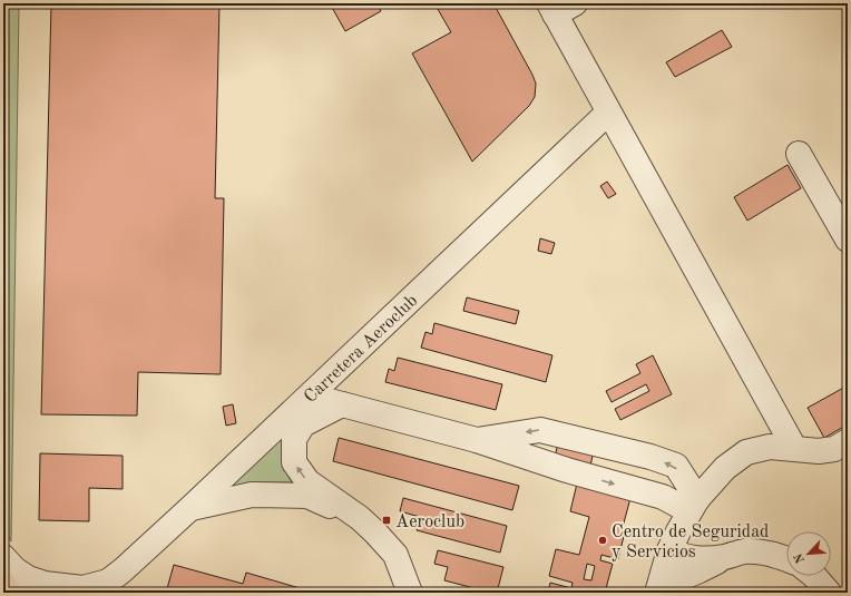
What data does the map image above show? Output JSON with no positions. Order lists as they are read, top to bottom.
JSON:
{
  "streets": {
    "street": ["Carretera Aeroclub"]
  },
  "places": {
    "transit": ["Aeroclub"],
    "other": ["Centro de Seguridad y Servicios"]
  },
  "north": "bottom left"
}
